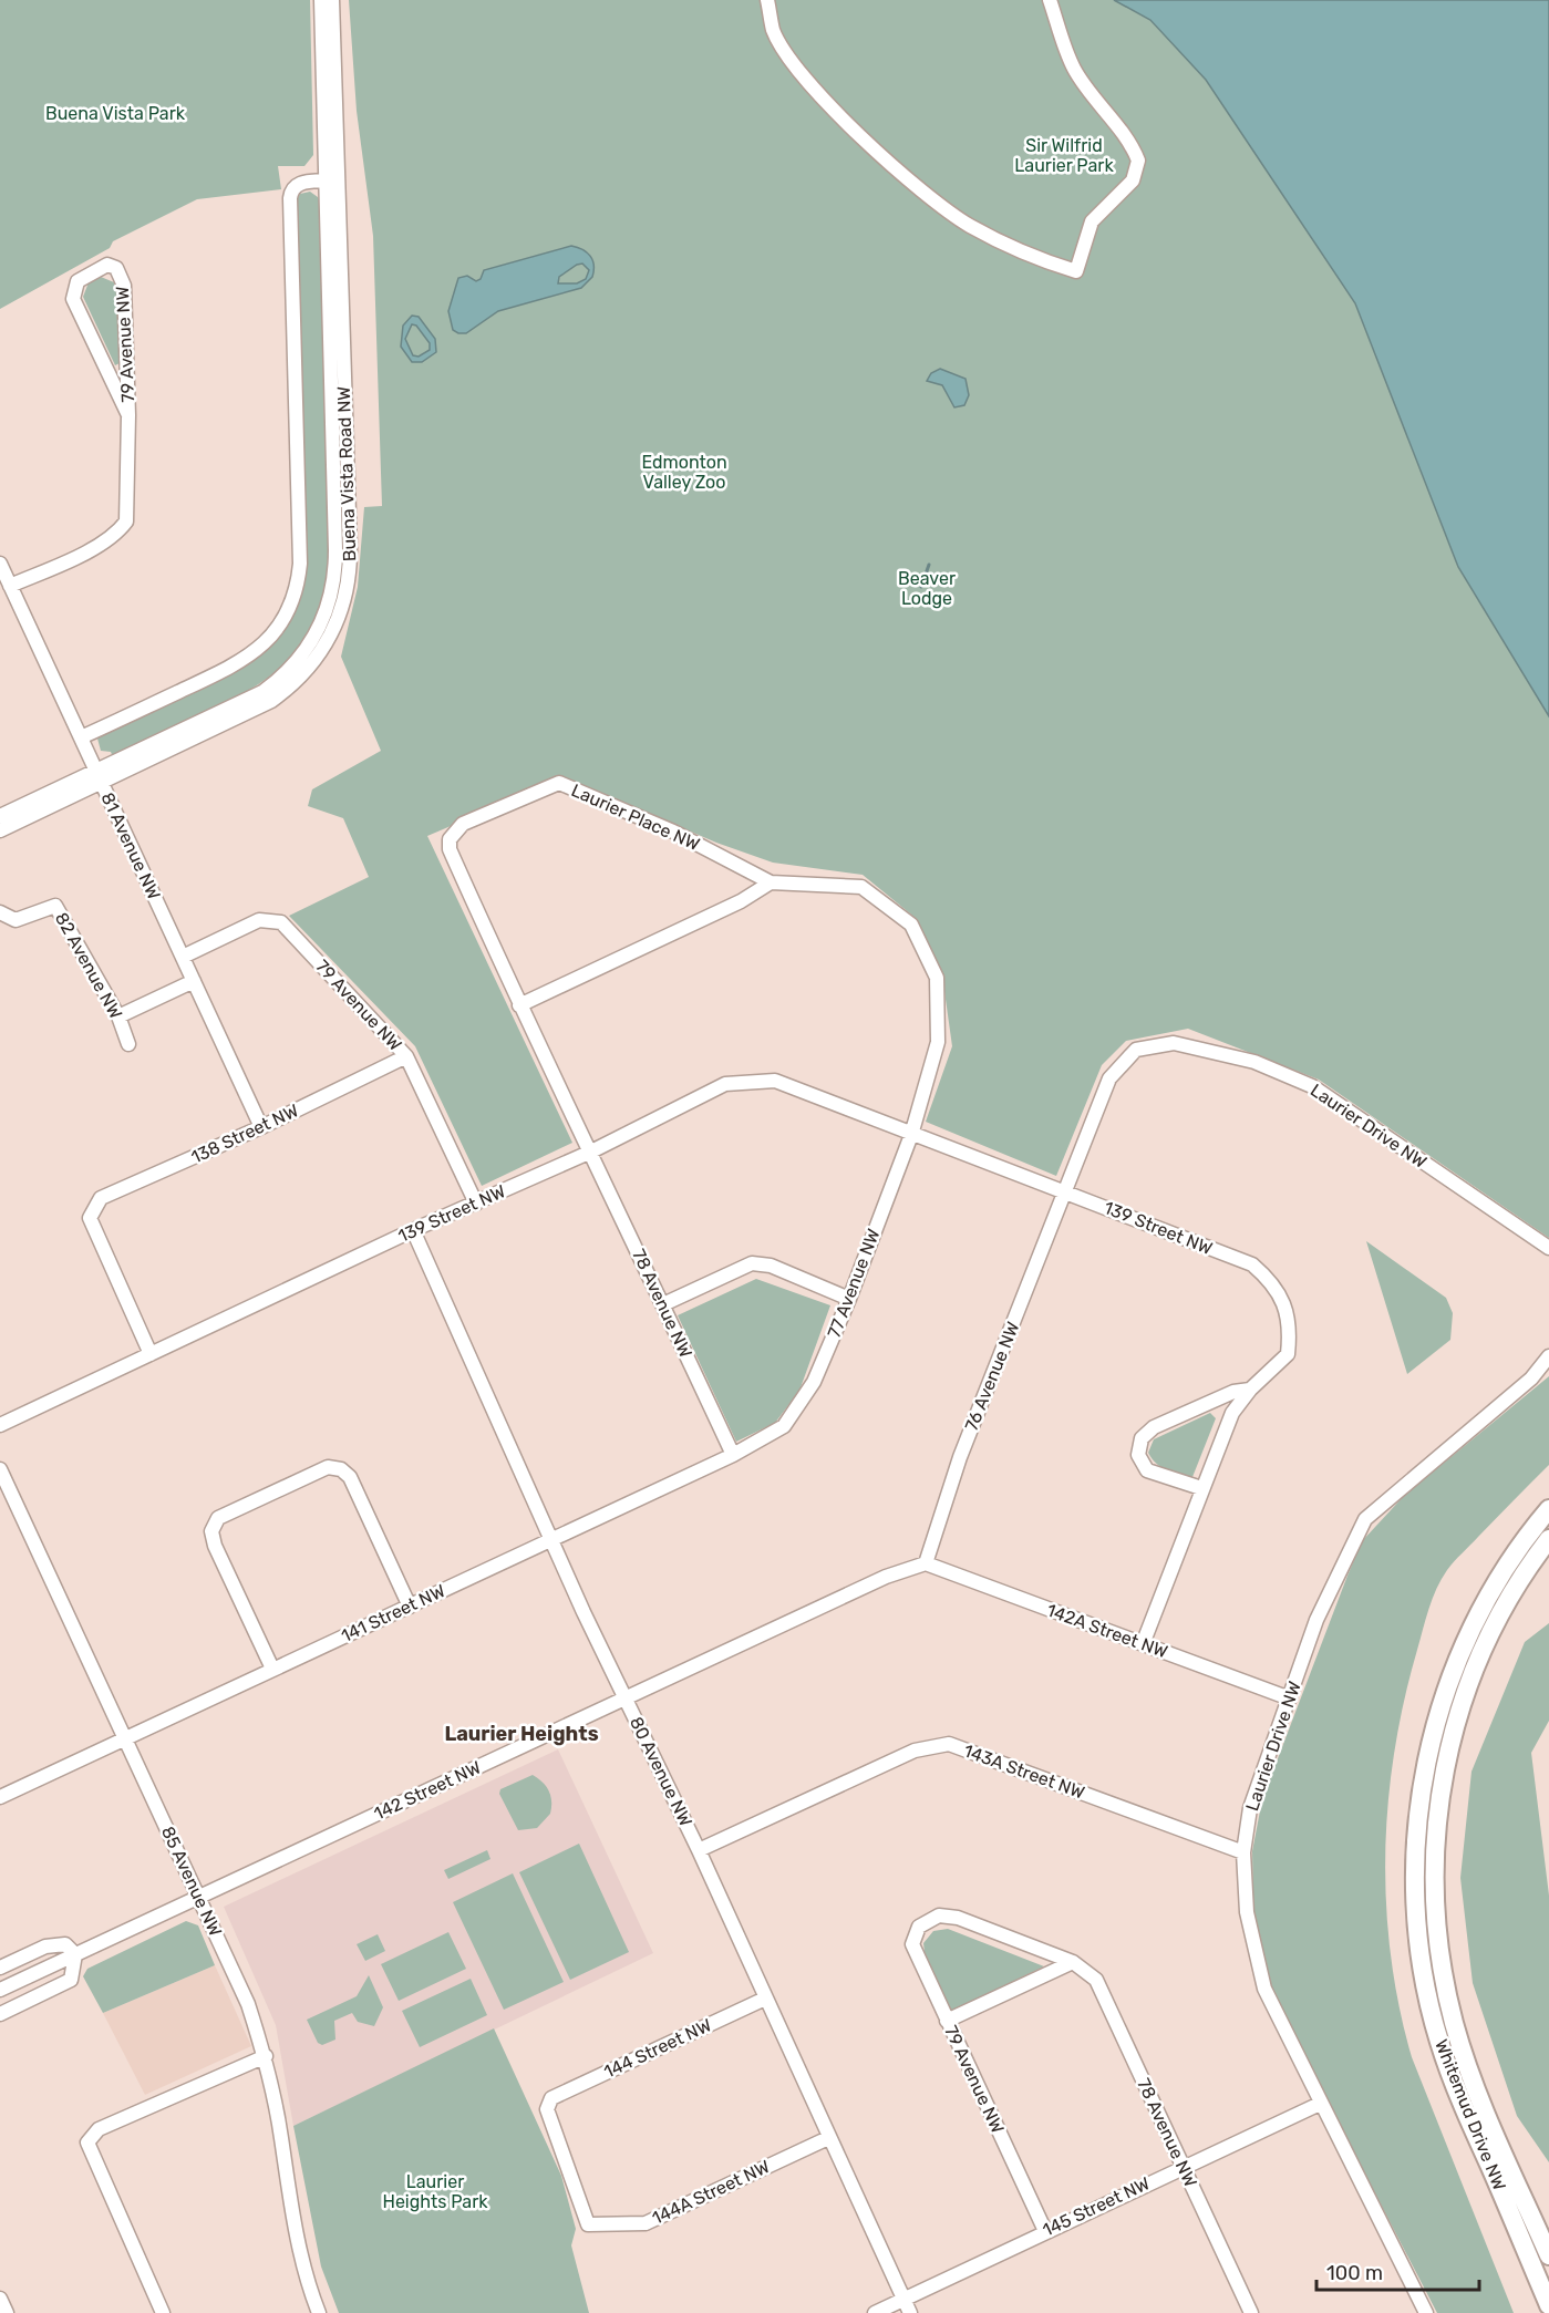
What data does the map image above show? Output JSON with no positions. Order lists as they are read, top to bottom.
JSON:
{
  "streets": {
    "highway": ["Whitemud Drive NW"],
    "street": [
      "79 Avenue NW",
      "Buena Vista Road NW",
      "Laurier Place NW",
      "81 Avenue NW",
      "82 Avenue NW",
      "Laurier Drive NW",
      "138 Street NW",
      "139 Street NW",
      "77 Avenue NW",
      "78 Avenue NW",
      "76 Avenue NW",
      "141 Street NW",
      "142A Street NW",
      "80 Avenue NW",
      "143A Street NW",
      "142 Street NW",
      "85 Avenue NW",
      "144 Street NW",
      "144A Street NW",
      "145 Street NW"
    ]
  },
  "crossings": [
    ["79 Avenue NW", "81 Avenue NW"],
    ["79 Avenue NW", "138 Street NW"],
    ["79 Avenue NW", "139 Street NW"],
    ["79 Avenue NW", "78 Avenue NW"],
    ["79 Avenue NW", "145 Street NW"],
    ["Buena Vista Road NW", "81 Avenue NW"],
    ["Laurier Place NW", "139 Street NW"],
    ["Laurier Place NW", "77 Avenue NW"],
    ["Laurier Place NW", "78 Avenue NW"],
    ["81 Avenue NW", "138 Street NW"],
    ["Laurier Drive NW", "139 Street NW"],
    ["Laurier Drive NW", "76 Avenue NW"],
    ["Laurier Drive NW", "142A Street NW"],
    ["Laurier Drive NW", "143A Street NW"],
    ["Laurier Drive NW", "145 Street NW"],
    ["138 Street NW", "139 Street NW"],
    ["139 Street NW", "77 Avenue NW"],
    ["139 Street NW", "78 Avenue NW"],
    ["139 Street NW", "76 Avenue NW"],
    ["139 Street NW", "80 Avenue NW"],
    ["77 Avenue NW", "141 Street NW"],
    ["78 Avenue NW", "141 Street NW"],
    ["78 Avenue NW", "145 Street NW"],
    ["76 Avenue NW", "142A Street NW"],
    ["76 Avenue NW", "142 Street NW"],
    ["141 Street NW", "80 Avenue NW"],
    ["141 Street NW", "85 Avenue NW"],
    ["142A Street NW", "142 Street NW"],
    ["80 Avenue NW", "143A Street NW"],
    ["80 Avenue NW", "142 Street NW"],
    ["80 Avenue NW", "144 Street NW"],
    ["80 Avenue NW", "144A Street NW"],
    ["80 Avenue NW", "145 Street NW"],
    ["142 Street NW", "85 Avenue NW"],
    ["144 Street NW", "144A Street NW"]
  ],
  "districts": ["Laurier Heights"],
  "parks": [
    "Buena Vista Park",
    "Sir Wilfrid Laurier Park",
    "Edmonton Valley Zoo",
    "Beaver Lodge",
    "Laurier Heights Park"
  ],
  "scale_bar": "100 m"
}
